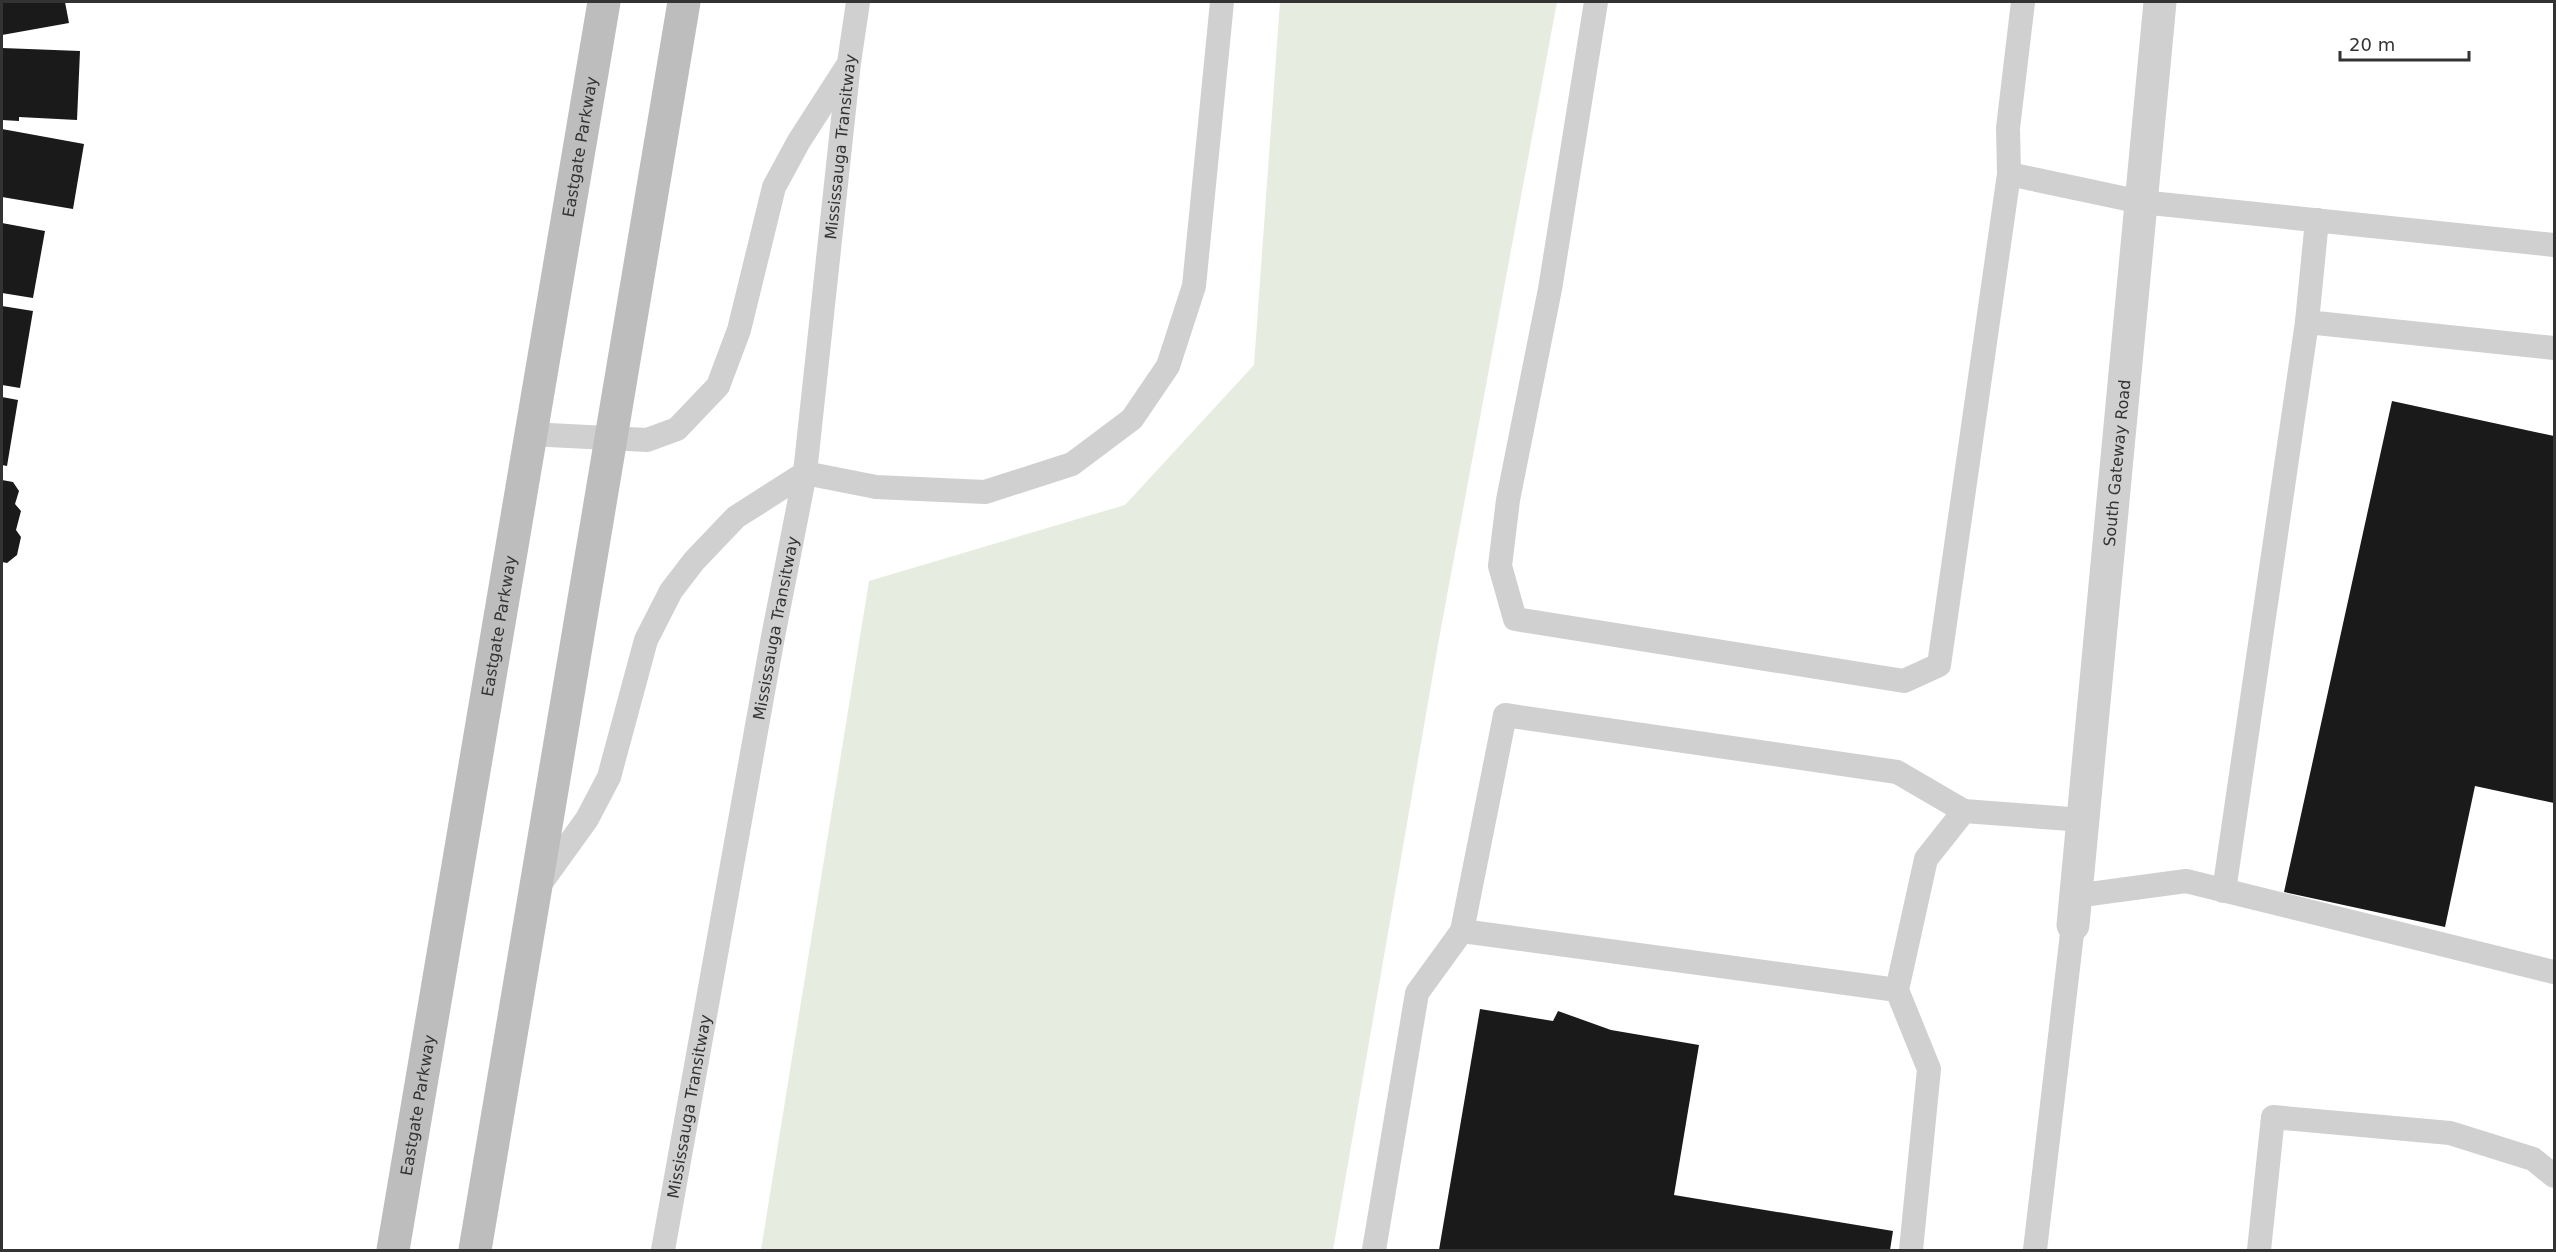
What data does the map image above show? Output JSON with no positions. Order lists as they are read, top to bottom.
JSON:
{
  "streets": {
    "main road": ["Eastgate Parkway"],
    "street": ["South Gateway Road"],
    "lane": ["Mississauga Transitway"]
  },
  "scale_bar": "20 m"
}
